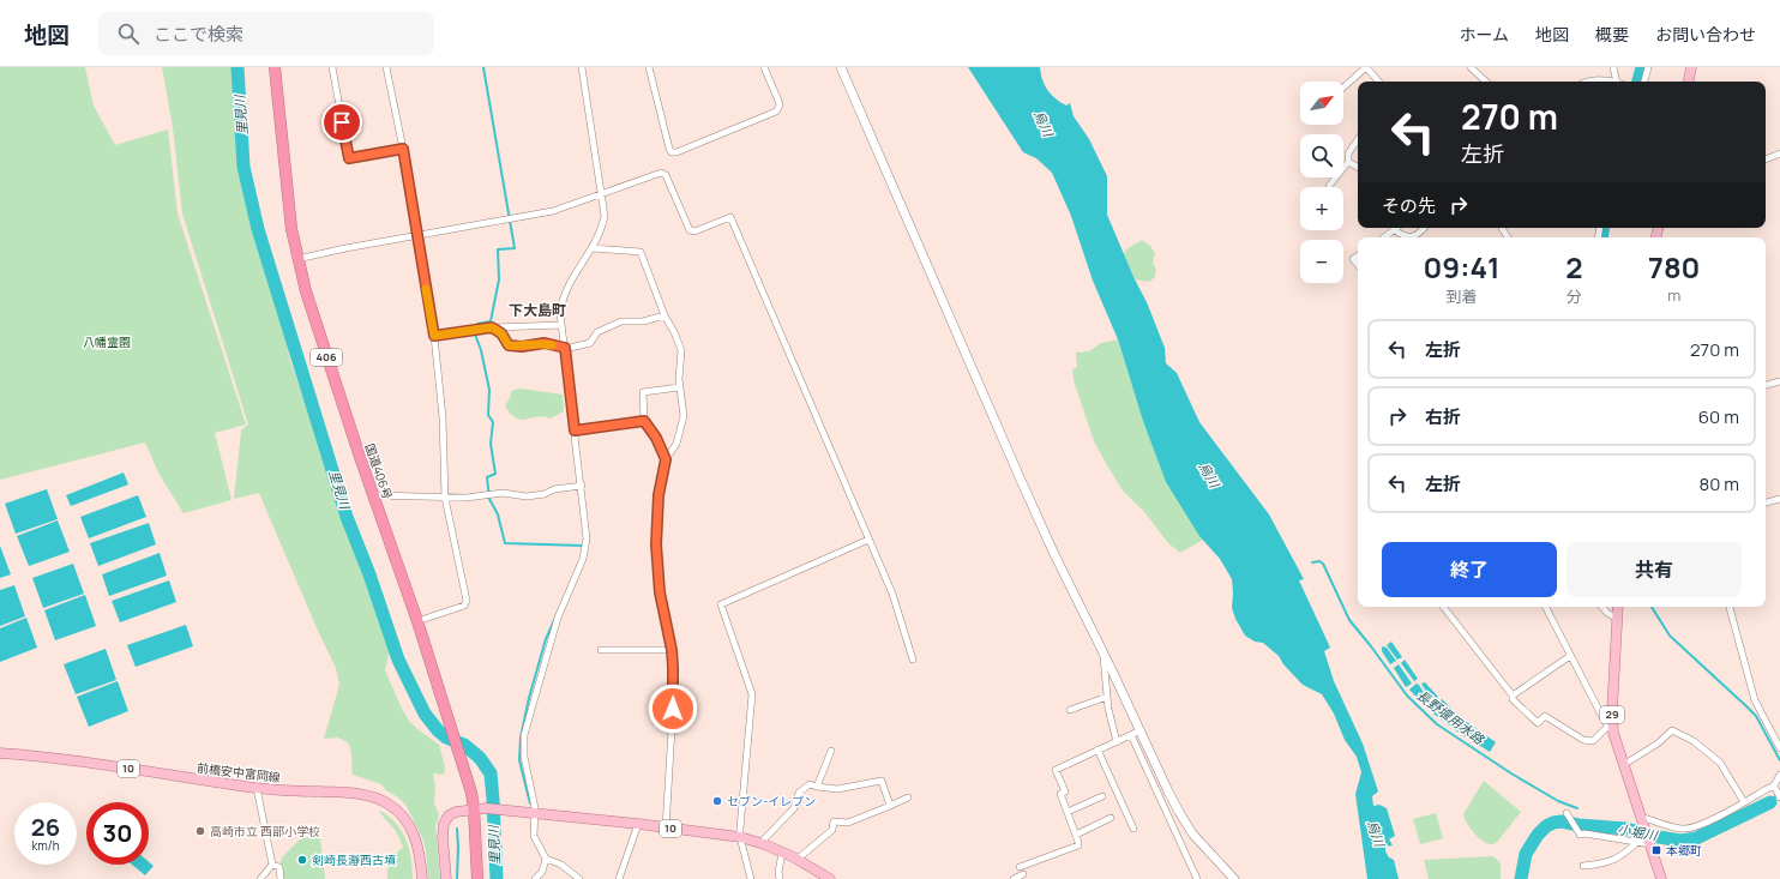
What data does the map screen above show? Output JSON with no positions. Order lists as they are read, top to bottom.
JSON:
{
  "streets": {
    "highway": ["406", "国道406号"],
    "main road": ["29", "10", "前橋安中富岡線"]
  },
  "crossings": [
    ["国道406号", "10"]
  ],
  "districts": ["下大島町"],
  "water": [
    "里見川",
    "烏川",
    "長野堰用水路",
    "小堀川"
  ],
  "parks": ["八幡霊園"],
  "places": {
    "other": ["セブン-イレブン", "高崎市立 西部小学校", "剣崎長瀞西古墳"],
    "transit": ["本郷町"]
  },
  "north": "top right",
  "page": {
    "header": "地図",
    "search": "ここで検索",
    "nav": [
      "ホーム",
      "地図",
      "概要",
      "お問い合わせ"
    ],
    "map_buttons": ["+", "−"],
    "turn": ["270 m", "左折"],
    "then": "その先",
    "eta": [
      "09:41",
      "到着",
      "2",
      "分",
      "780",
      "m"
    ],
    "list": [
      {
        "name": "左折",
        "value": "270 m"
      },
      {
        "name": "右折",
        "value": "60 m"
      },
      {
        "name": "左折",
        "value": "80 m"
      }
    ],
    "buttons": ["終了", "共有"],
    "speed": "26 km/h",
    "limit": "30"
  }
}
